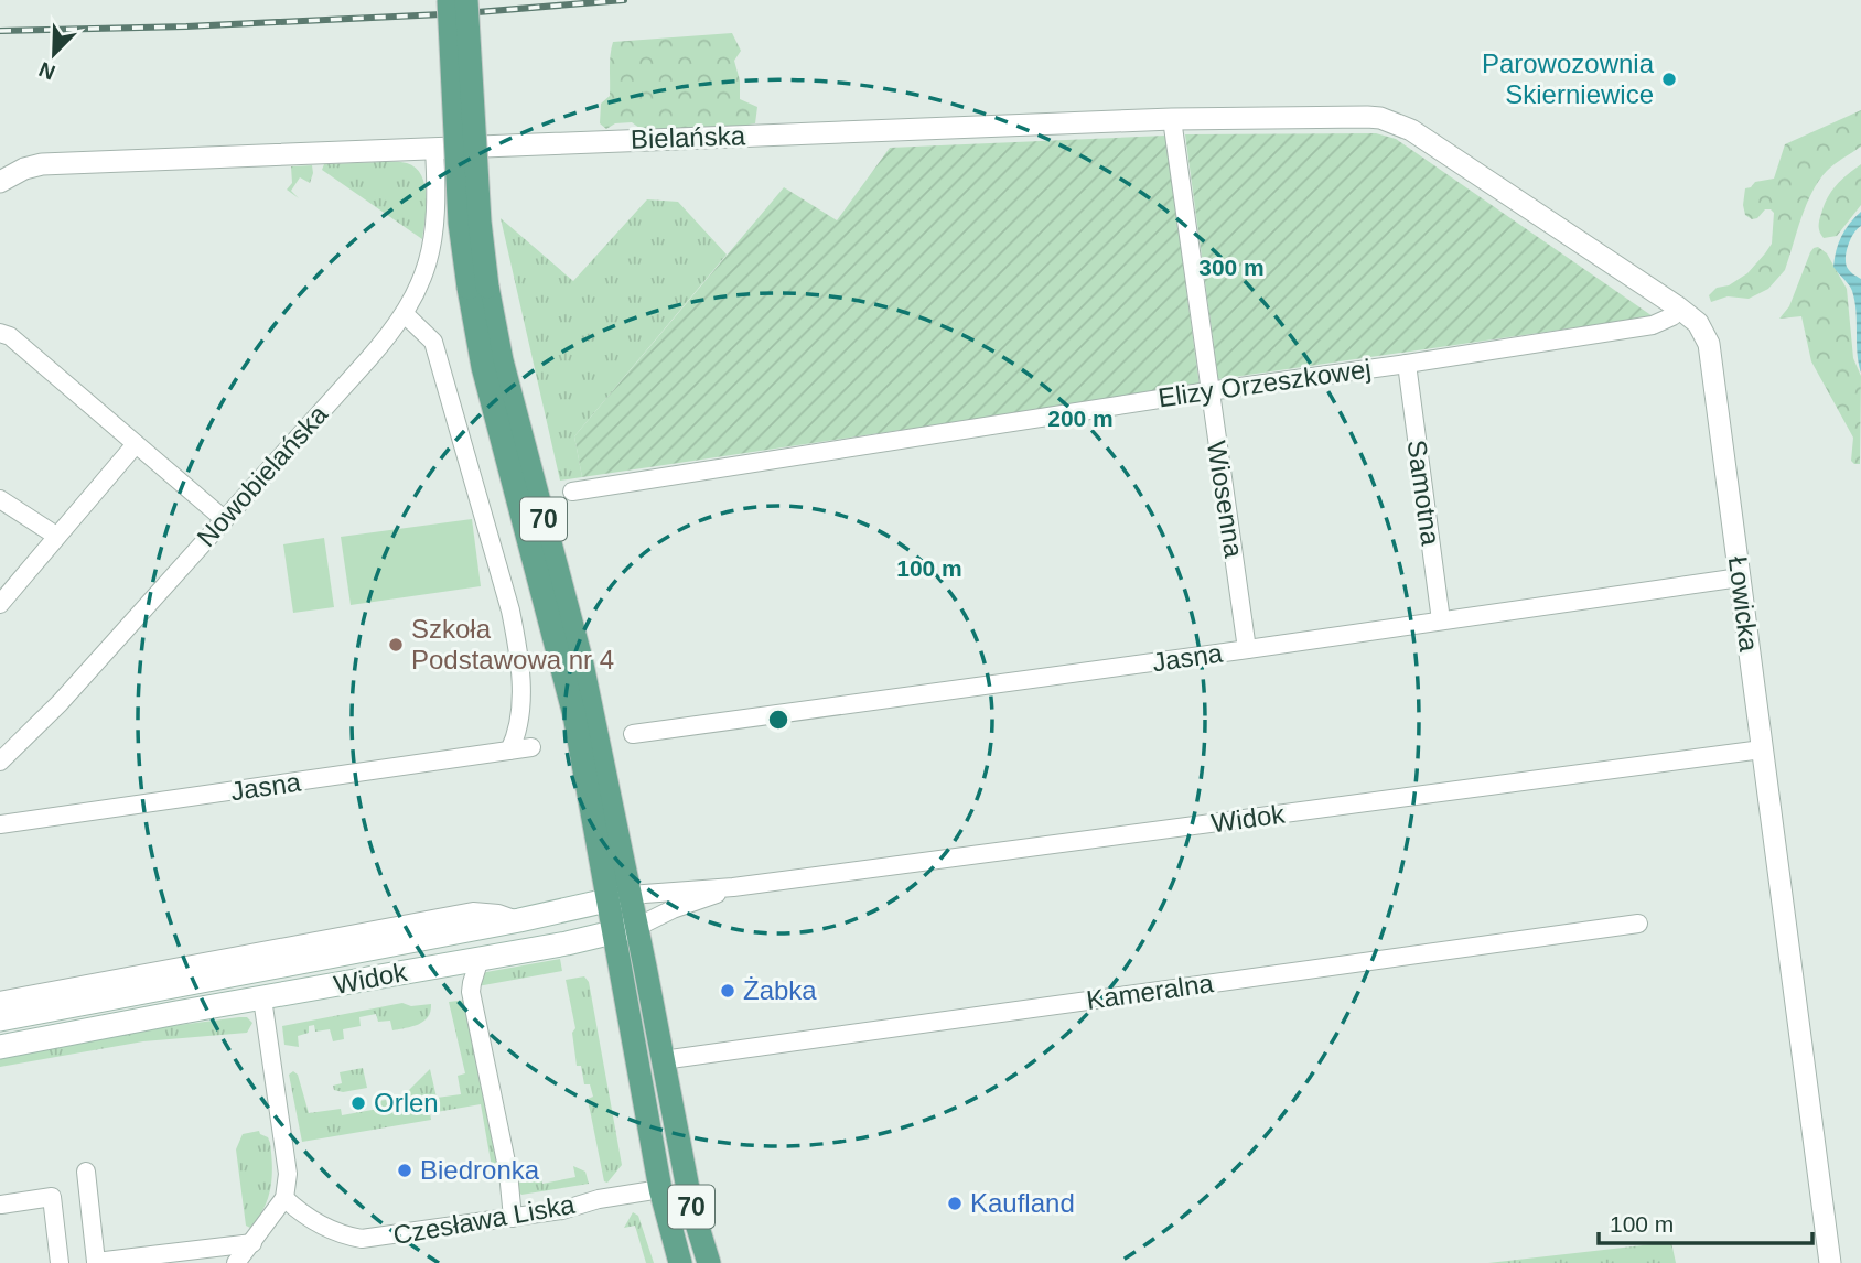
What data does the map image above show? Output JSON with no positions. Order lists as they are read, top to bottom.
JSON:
{
  "streets": {
    "main road": ["70", "Widok"],
    "street": [
      "Bielańska",
      "Elizy Orzeszkowej",
      "Nowobielańska",
      "Samotna",
      "Wiosenna",
      "Łowicka",
      "Jasna",
      "Kameralna",
      "Czesława Liska"
    ]
  },
  "crossings": [
    ["Bielańska", "Nowobielańska"],
    ["Bielańska", "Wiosenna"],
    ["Bielańska", "Łowicka"],
    ["Elizy Orzeszkowej", "Samotna"],
    ["Elizy Orzeszkowej", "Wiosenna"],
    ["Elizy Orzeszkowej", "Łowicka"],
    ["Samotna", "Jasna"],
    ["Wiosenna", "Jasna"],
    ["70", "Widok"],
    ["70", "Kameralna"],
    ["70", "Czesława Liska"],
    ["Łowicka", "Jasna"],
    ["Łowicka", "Widok"]
  ],
  "places": [
    "Parowozownia Skierniewice",
    "Szkoła Podstawowa nr 4",
    "Żabka",
    "Orlen",
    "Biedronka",
    "Kaufland"
  ],
  "scale_bar": "100 m",
  "north": "bottom left",
  "rings": ["300 m", "200 m", "100 m"]
}
